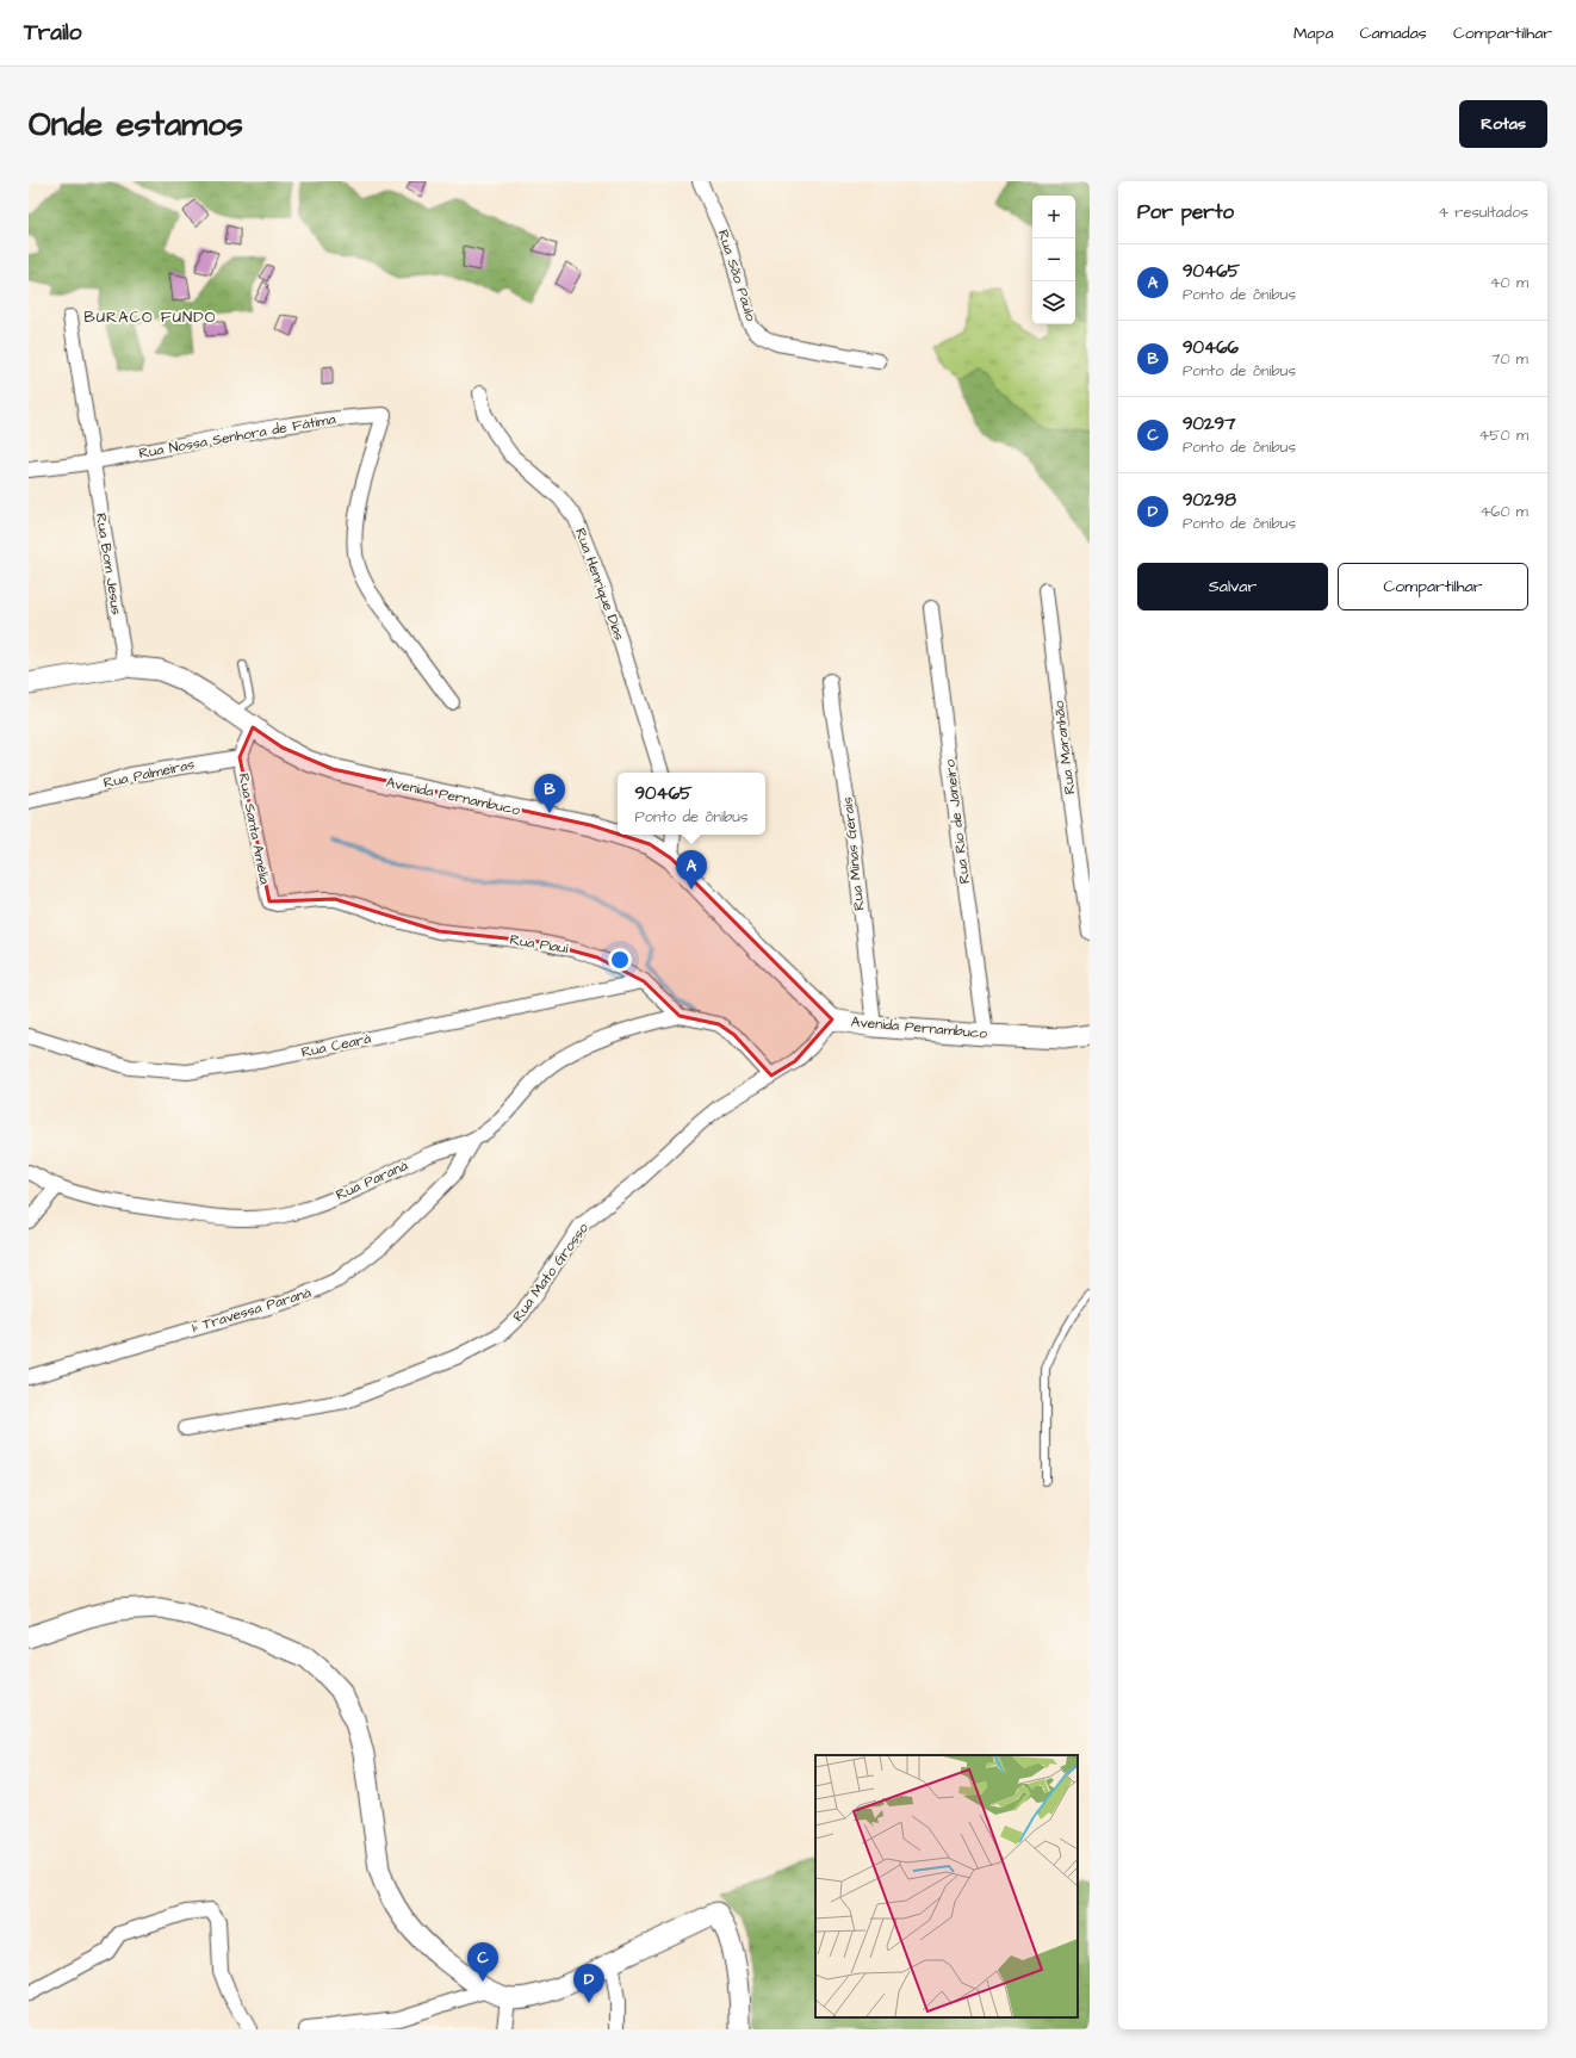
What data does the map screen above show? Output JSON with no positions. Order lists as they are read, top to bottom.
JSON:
{
  "streets": {
    "street": [
      "Rua São Paulo",
      "Rua Nossa Senhora de Fátima",
      "Rua Bom Jesus",
      "Rua Henrique Dias",
      "Rua Maranhão",
      "Rua Palmeiras",
      "Avenida Pernambuco",
      "Rua Rio de Janeiro",
      "Rua Santa Amélia",
      "Rua Minas Gerais",
      "Rua Piauí",
      "Rua Ceará",
      "Rua Paraná",
      "Rua Mato Grosso",
      "1ª Travessa Paraná"
    ]
  },
  "crossings": [
    ["Rua Nossa Senhora de Fátima", "Rua Bom Jesus"],
    ["Rua Bom Jesus", "Avenida Pernambuco"],
    ["Rua Palmeiras", "Rua Santa Amélia"],
    ["Avenida Pernambuco", "Rua Rio de Janeiro"],
    ["Avenida Pernambuco", "Rua Minas Gerais"],
    ["Avenida Pernambuco", "Rua Mato Grosso"],
    ["Rua Santa Amélia", "Rua Piauí"],
    ["Rua Piauí", "Rua Ceará"],
    ["Rua Piauí", "Rua Paraná"],
    ["Rua Paraná", "1ª Travessa Paraná"]
  ],
  "districts": ["BURACO FUNDO"],
  "page": {
    "header": "Trailo",
    "nav": ["Mapa", "Camadas", "Compartilhar"],
    "buttons": [
      "Rotas",
      ["Salvar", "Compartilhar"]
    ],
    "title": "Onde estamos",
    "heading": ["Por perto", "4 resultados"],
    "map_buttons": ["+", "−"],
    "list": [
      {
        "mark": "A",
        "name": "90465",
        "note": "Ponto de ônibus",
        "value": "40 m"
      },
      {
        "mark": "B",
        "name": "90466",
        "note": "Ponto de ônibus",
        "value": "70 m"
      },
      {
        "mark": "C",
        "name": "90297",
        "note": "Ponto de ônibus",
        "value": "450 m"
      },
      {
        "mark": "D",
        "name": "90298",
        "note": "Ponto de ônibus",
        "value": "460 m"
      }
    ],
    "popup": ["90465", "Ponto de ônibus"],
    "pins": [
      "B",
      "A",
      "C",
      "D"
    ]
  }
}
